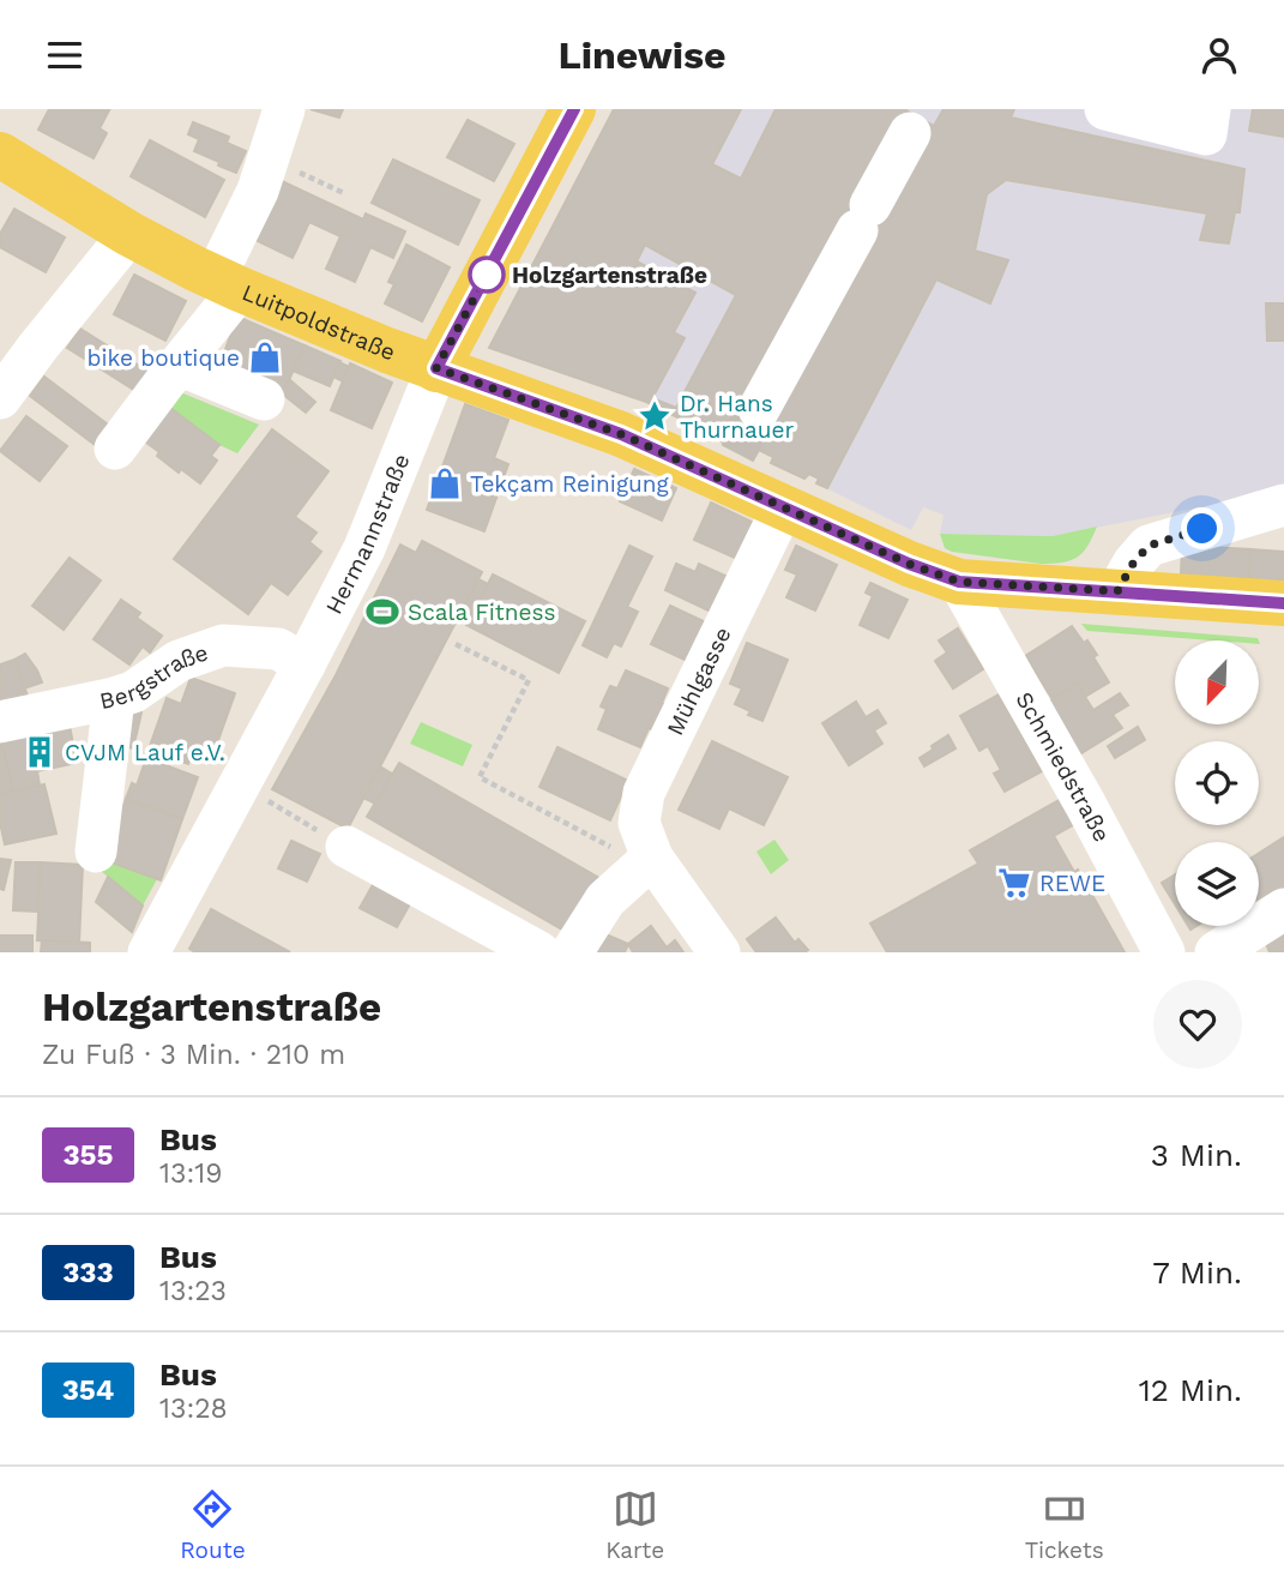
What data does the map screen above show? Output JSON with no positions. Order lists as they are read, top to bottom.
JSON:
{
  "streets": {
    "main road": ["Luitpoldstraße", "Hermannstraße"],
    "street": ["Bergstraße", "Mühlgasse", "Schmiedstraße"]
  },
  "crossings": [
    ["Luitpoldstraße", "Hermannstraße"],
    ["Luitpoldstraße", "Mühlgasse"],
    ["Luitpoldstraße", "Schmiedstraße"],
    ["Hermannstraße", "Bergstraße"]
  ],
  "places": {
    "other": ["Holzgartenstraße"],
    "shop": ["bike boutique", "Tekçam Reinigung"],
    "place": ["Dr. Hans Thurnauer"],
    "sports": ["Scala Fitness"],
    "building": ["CVJM Lauf e.V."],
    "supermarket": ["REWE"]
  },
  "lines": ["bus line 355"],
  "north": "bottom left",
  "page": {
    "header": "Linewise",
    "heading": ["Holzgartenstraße", "Zu Fuß · 3 Min. · 210 m"],
    "list": [
      {
        "mark": "355",
        "name": "Bus",
        "note": "13:19",
        "value": "3 Min."
      },
      {
        "mark": "333",
        "name": "Bus",
        "note": "13:23",
        "value": "7 Min."
      },
      {
        "mark": "354",
        "name": "Bus",
        "note": "13:28",
        "value": "12 Min."
      }
    ],
    "tabs": ["Route", "Karte", "Tickets"]
  }
}
